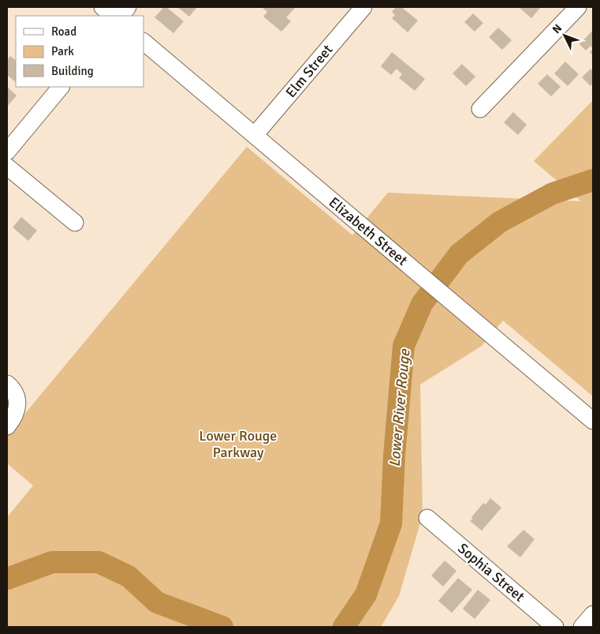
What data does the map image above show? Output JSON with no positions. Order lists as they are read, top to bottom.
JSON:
{
  "streets": {
    "street": ["Elm Street", "Elizabeth Street", "Sophia Street"]
  },
  "crossings": [
    ["Elm Street", "Elizabeth Street"]
  ],
  "water": ["Lower River Rouge"],
  "parks": ["Lower Rouge Parkway"],
  "legend": ["Road", "Park", "Building"],
  "north": "top left"
}
